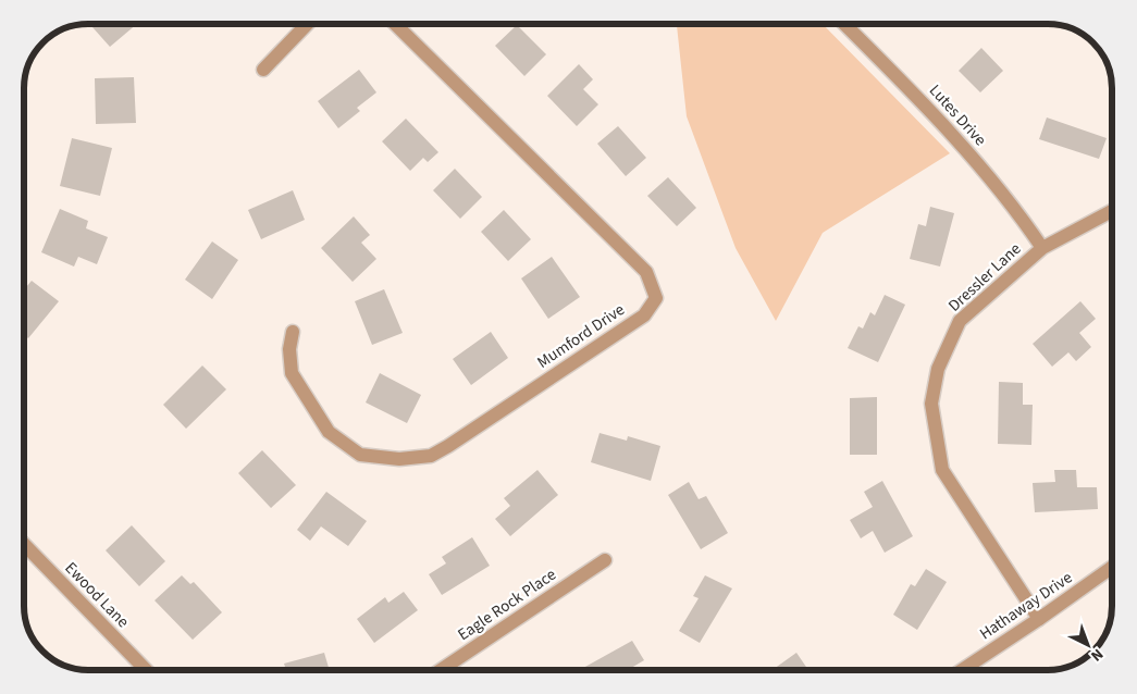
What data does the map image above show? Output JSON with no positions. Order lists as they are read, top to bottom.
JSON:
{
  "streets": {
    "street": [
      "Lutes Drive",
      "Dressler Lane",
      "Mumford Drive",
      "Ewood Lane",
      "Eagle Rock Place",
      "Hathaway Drive"
    ]
  },
  "crossings": [
    ["Lutes Drive", "Dressler Lane"],
    ["Dressler Lane", "Hathaway Drive"]
  ],
  "north": "bottom right"
}
